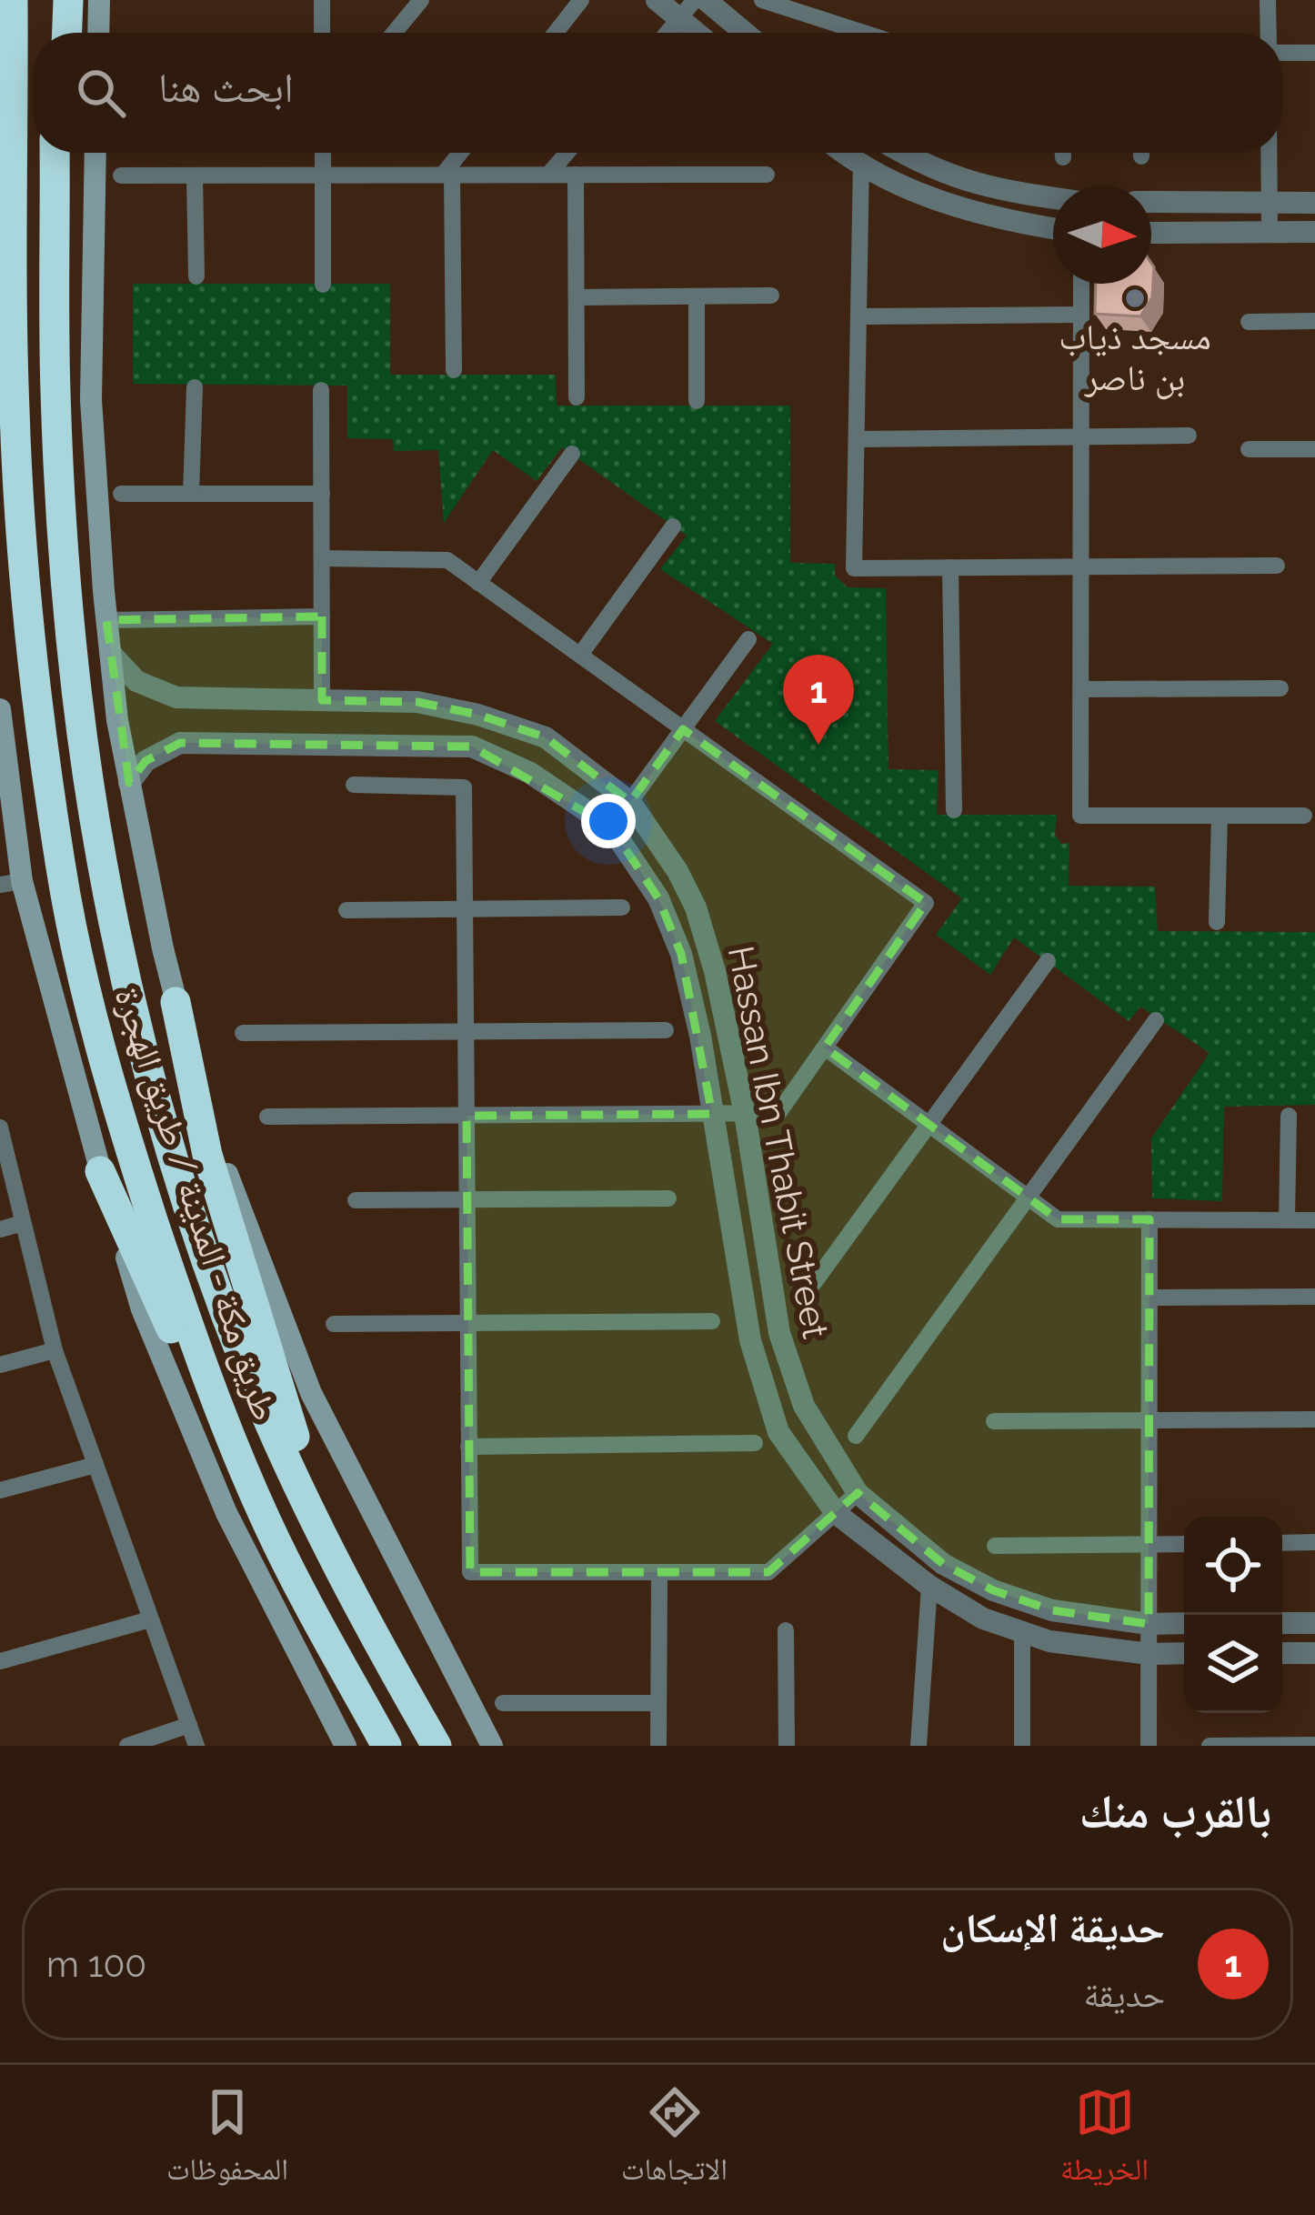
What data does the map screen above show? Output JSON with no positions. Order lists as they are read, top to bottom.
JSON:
{
  "streets": {
    "highway": ["طريق مكة - المدينة / طريق الهجرة"],
    "street": ["Hassan Ibn Thabit Street"]
  },
  "places": ["مسجد ذياب بن ناصر"],
  "north": "right",
  "page": {
    "search": "ابحث هنا",
    "pins": "1",
    "heading": "بالقرب منك",
    "list": [
      {
        "mark": "1",
        "name": "حديقة الإسكان",
        "note": "حديقة",
        "value": "100 m"
      }
    ],
    "nav": ["الخريطة", "الاتجاهات", "المحفوظات"]
  }
}
